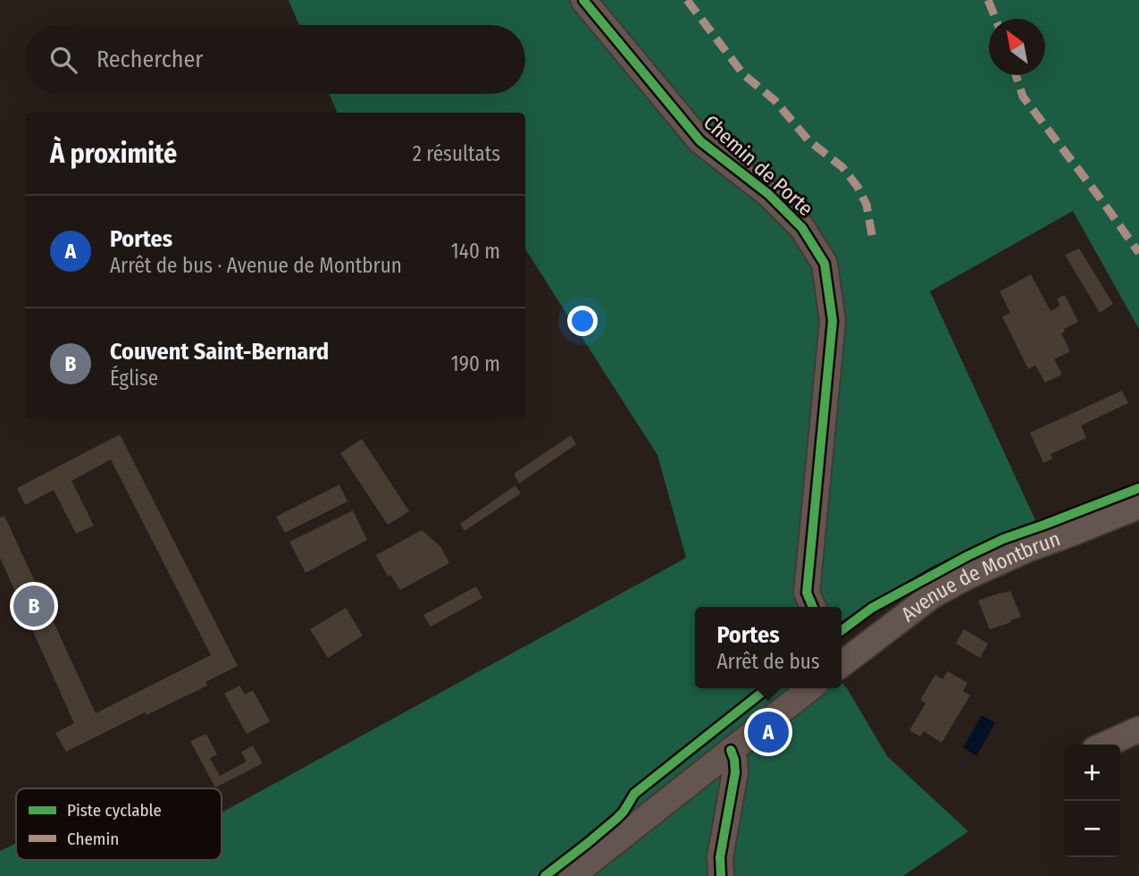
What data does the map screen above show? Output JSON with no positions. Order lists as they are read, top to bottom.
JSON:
{
  "streets": {
    "street": ["Chemin de Porte", "Avenue de Montbrun"]
  },
  "legend": ["Piste cyclable", "Chemin"],
  "north": "top left",
  "page": {
    "search": "Rechercher",
    "heading": ["À proximité", "2 résultats"],
    "list": [
      {
        "mark": "A",
        "name": "Portes",
        "note": "Arrêt de bus · Avenue de Montbrun",
        "value": "140 m"
      },
      {
        "mark": "B",
        "name": "Couvent Saint-Bernard",
        "note": "Église",
        "value": "190 m"
      }
    ],
    "pins": ["B", "A"],
    "popup": ["Portes", "Arrêt de bus"],
    "map_buttons": ["+", "−"]
  }
}
